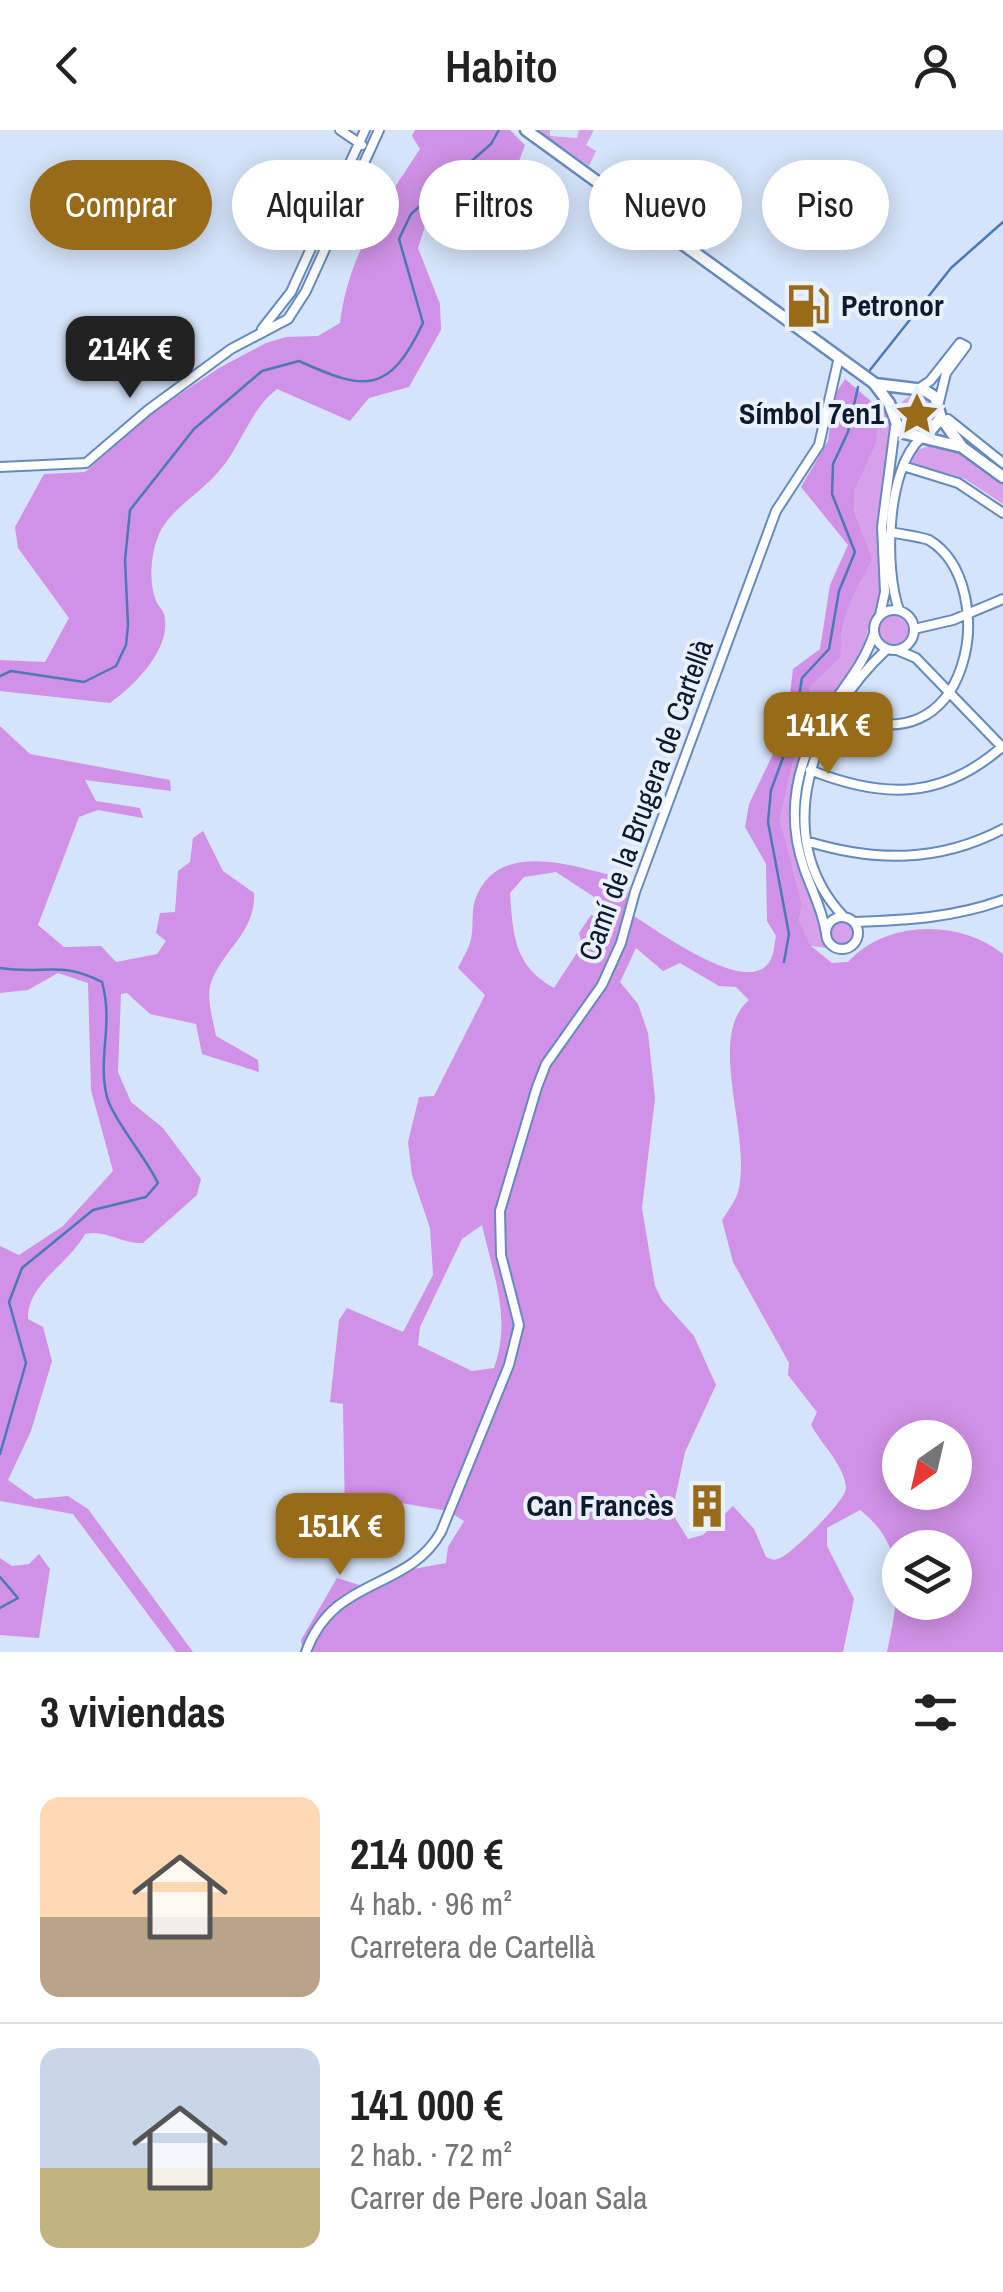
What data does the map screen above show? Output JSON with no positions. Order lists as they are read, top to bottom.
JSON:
{
  "streets": {
    "street": ["Camí de la Brugera de Cartellà"]
  },
  "places": {
    "fuel station": ["Petronor"],
    "place": ["Símbol 7en1"],
    "building": ["Can Francès"]
  },
  "north": "bottom left",
  "page": {
    "header": "Habito",
    "chip": [
      "Comprar",
      "Alquilar",
      "Filtros",
      "Nuevo",
      "Piso"
    ],
    "price": ["214K €", "141K €", "151K €"],
    "heading": "3 viviendas",
    "list": [
      {
        "name": "214 000 €",
        "note": "4 hab. · 96 m² · Carretera de Cartellà"
      },
      {
        "name": "141 000 €",
        "note": "2 hab. · 72 m² · Carrer de Pere Joan Sala"
      }
    ]
  }
}
